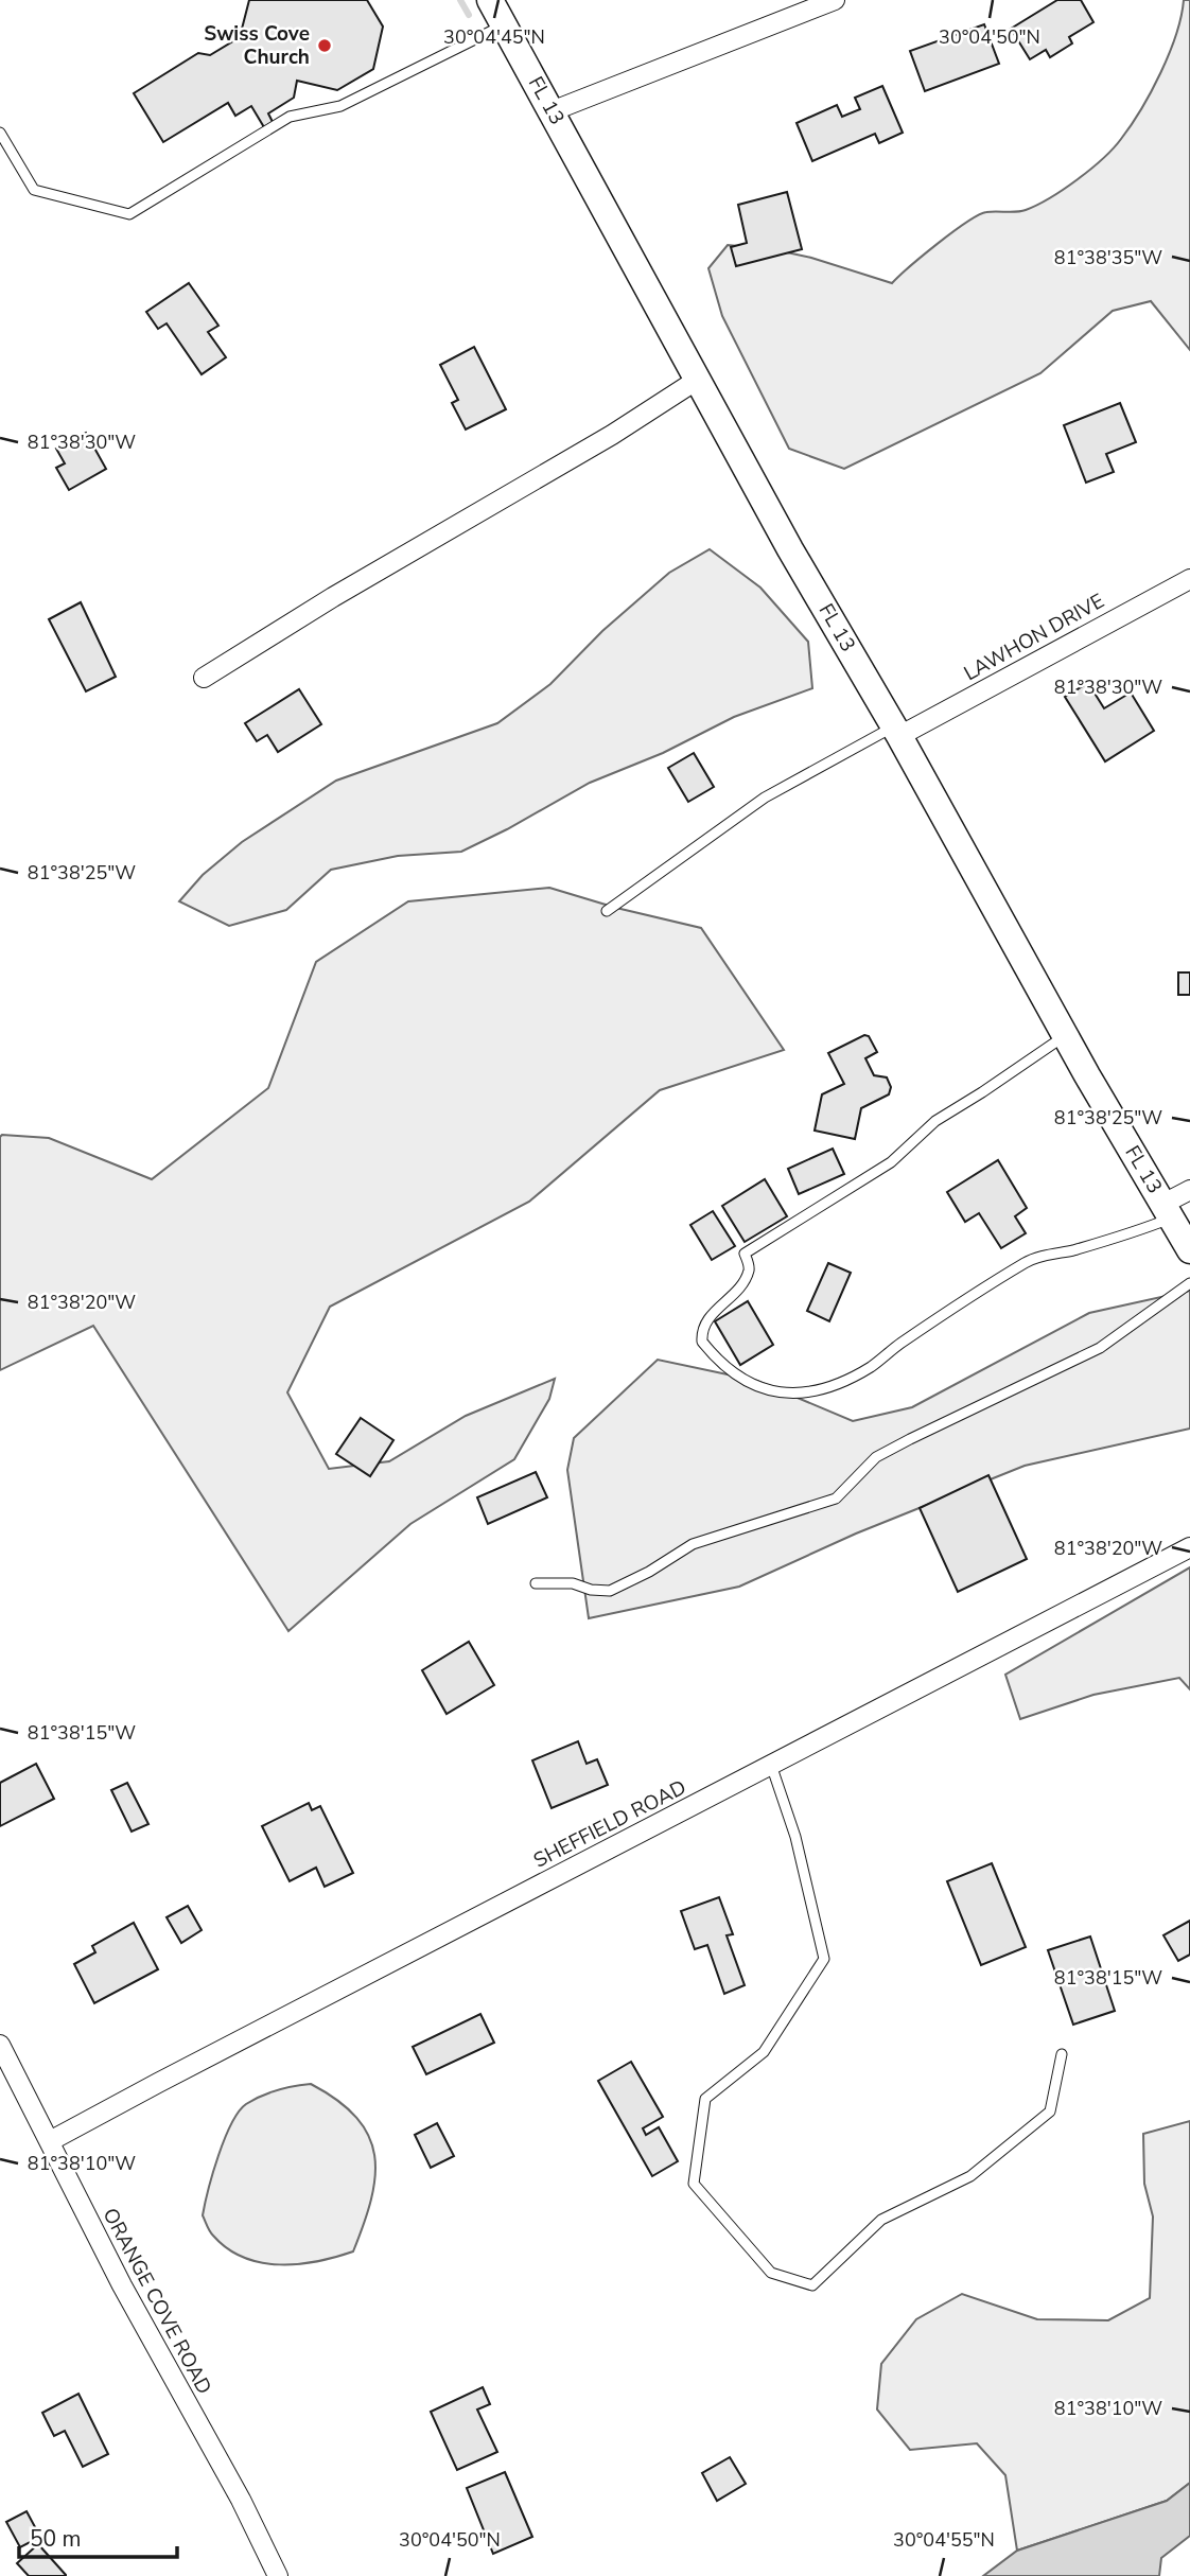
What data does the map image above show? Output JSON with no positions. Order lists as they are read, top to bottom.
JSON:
{
  "streets": {
    "main road": ["FL 13"],
    "street": ["LAWHON DRIVE", "SHEFFIELD ROAD", "ORANGE COVE ROAD"]
  },
  "crossings": [
    ["FL 13", "LAWHON DRIVE"],
    ["SHEFFIELD ROAD", "ORANGE COVE ROAD"]
  ],
  "places": ["Swiss Cove Church"],
  "scale_bar": "50 m",
  "coordinates": [
    "30°04'45\"N",
    "30°04'50\"N",
    "81°38'35\"W",
    "81°38'30\"W",
    "81°38'25\"W",
    "81°38'20\"W",
    "81°38'15\"W",
    "81°38'10\"W",
    "30°04'55\"N"
  ]
}
